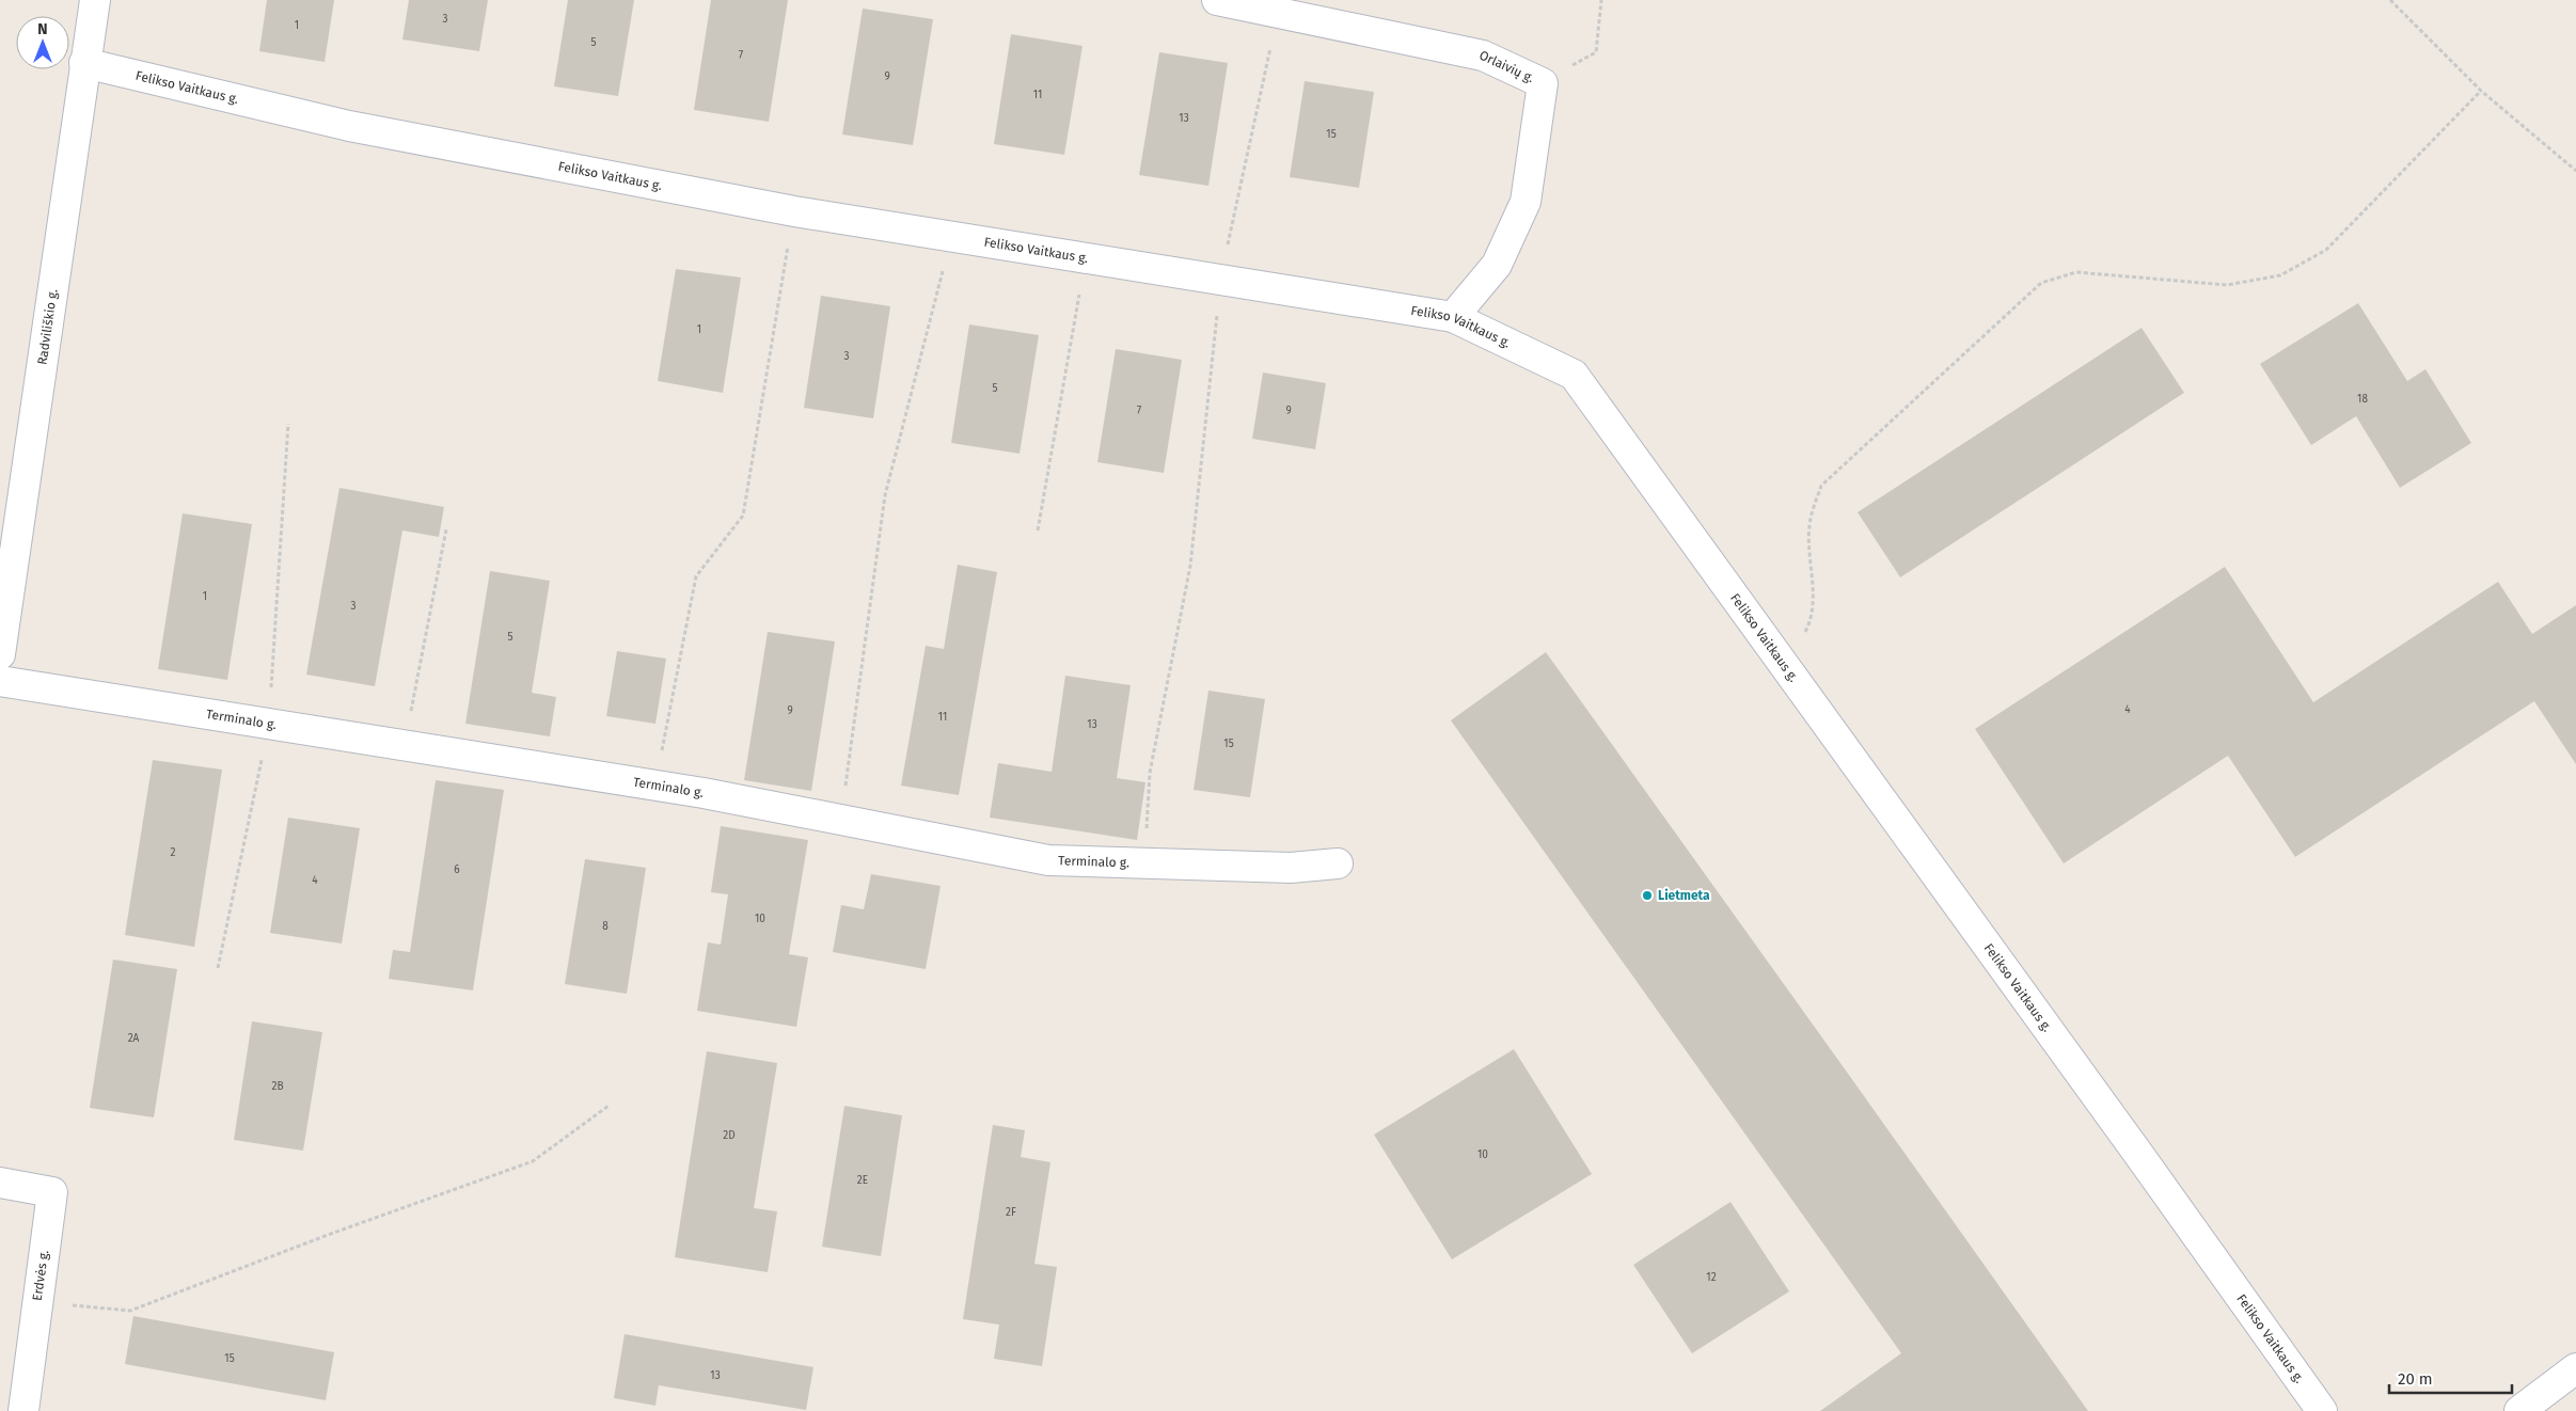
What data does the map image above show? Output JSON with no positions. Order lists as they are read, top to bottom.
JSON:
{
  "streets": {
    "street": [
      "Orlaivių g.",
      "Felikso Vaitkaus g.",
      "Radviliškio g.",
      "Terminalo g.",
      "Erdvės g."
    ]
  },
  "crossings": [
    ["Orlaivių g.", "Felikso Vaitkaus g."],
    ["Felikso Vaitkaus g.", "Radviliškio g."]
  ],
  "places": ["Lietmeta"],
  "house_numbers": [
    "3",
    "1",
    "5",
    "7",
    "9",
    "11",
    "13",
    "15",
    "1",
    "3",
    "5",
    "18",
    "7",
    "9",
    "1",
    "3",
    "5",
    "4",
    "9",
    "11",
    "13",
    "15",
    "2",
    "6",
    "4",
    "10",
    "8",
    "2A",
    "2B",
    "2D",
    "10",
    "2E",
    "2F",
    "12",
    "15",
    "13"
  ],
  "scale_bar": "20 m",
  "north": "top"
}
